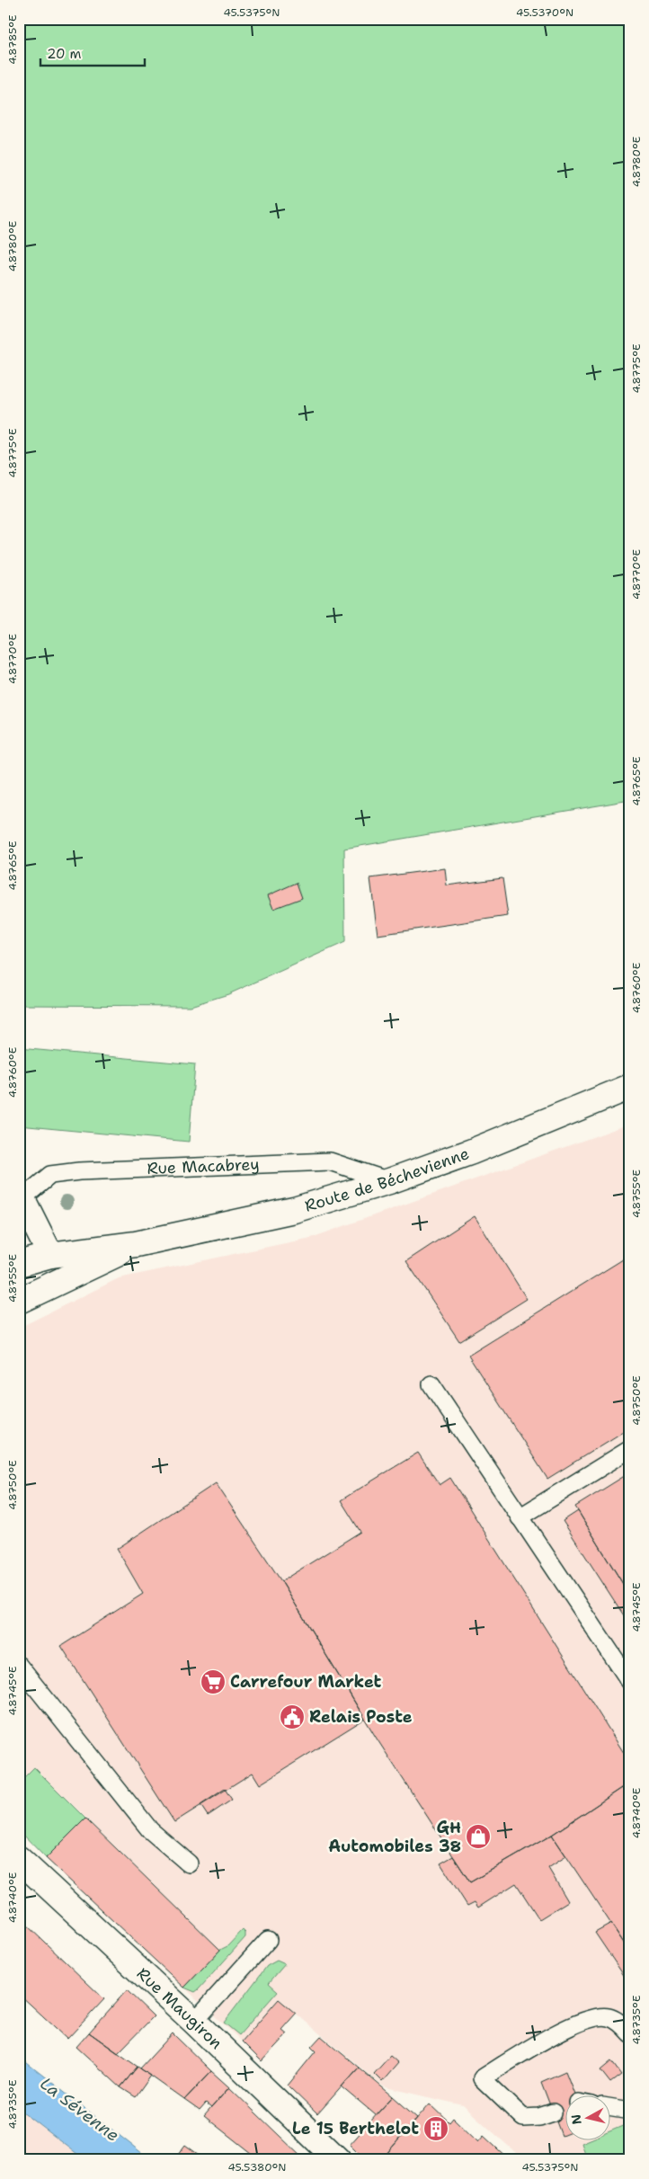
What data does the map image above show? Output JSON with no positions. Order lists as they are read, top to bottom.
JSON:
{
  "streets": {
    "street": ["Rue Macabrey", "Route de Béchevienne", "Rue Maugiron"]
  },
  "crossings": [
    ["Rue Macabrey", "Route de Béchevienne"]
  ],
  "water": ["La Sévenne"],
  "places": {
    "supermarket": ["Carrefour Market"],
    "public building": ["Relais Poste"],
    "shop": ["GH Automobiles 38"],
    "building": ["Le 15 Berthelot"]
  },
  "scale_bar": "20 m",
  "north": "left",
  "coordinates": [
    "45.5375°N",
    "45.5370°N",
    "4.8785°E",
    "4.8780°E",
    "4.8775°E",
    "4.8770°E",
    "4.8765°E",
    "4.8760°E",
    "4.8755°E",
    "4.8750°E",
    "4.8745°E",
    "4.8740°E",
    "4.8735°E",
    "45.5380°N"
  ]
}
